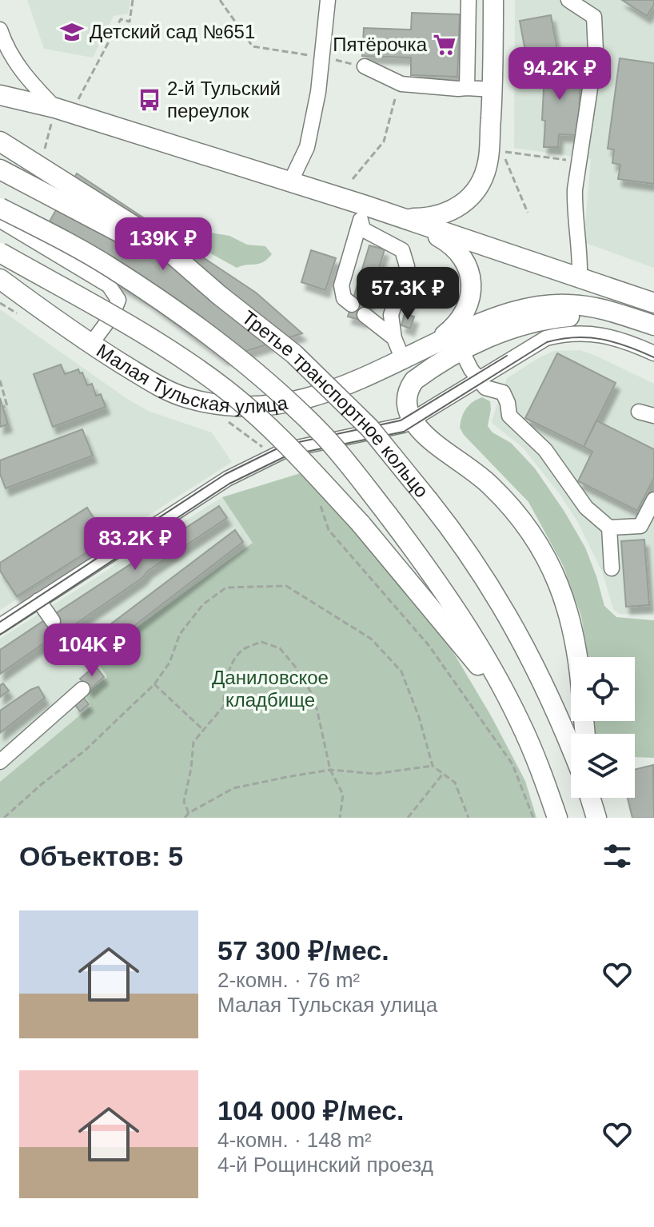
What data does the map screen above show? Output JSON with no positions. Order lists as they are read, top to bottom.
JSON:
{
  "streets": {
    "main road": ["Малая Тульская улица", "Третье транспортное кольцо"]
  },
  "parks": ["Даниловское кладбище"],
  "places": {
    "school or university": ["Детский сад №651"],
    "supermarket": ["Пятёрочка"],
    "bus stop": ["2-й Тульский переулок"]
  },
  "page": {
    "price": [
      "94.2K ₽",
      "139K ₽",
      "57.3K ₽",
      "83.2K ₽",
      "104K ₽"
    ],
    "heading": "Объектов: 5",
    "list": [
      {
        "name": "57 300 ₽/мес.",
        "note": "2-комн. · 76 m² · Малая Тульская улица"
      },
      {
        "name": "104 000 ₽/мес.",
        "note": "4-комн. · 148 m² · 4-й Рощинский проезд"
      }
    ]
  }
}
